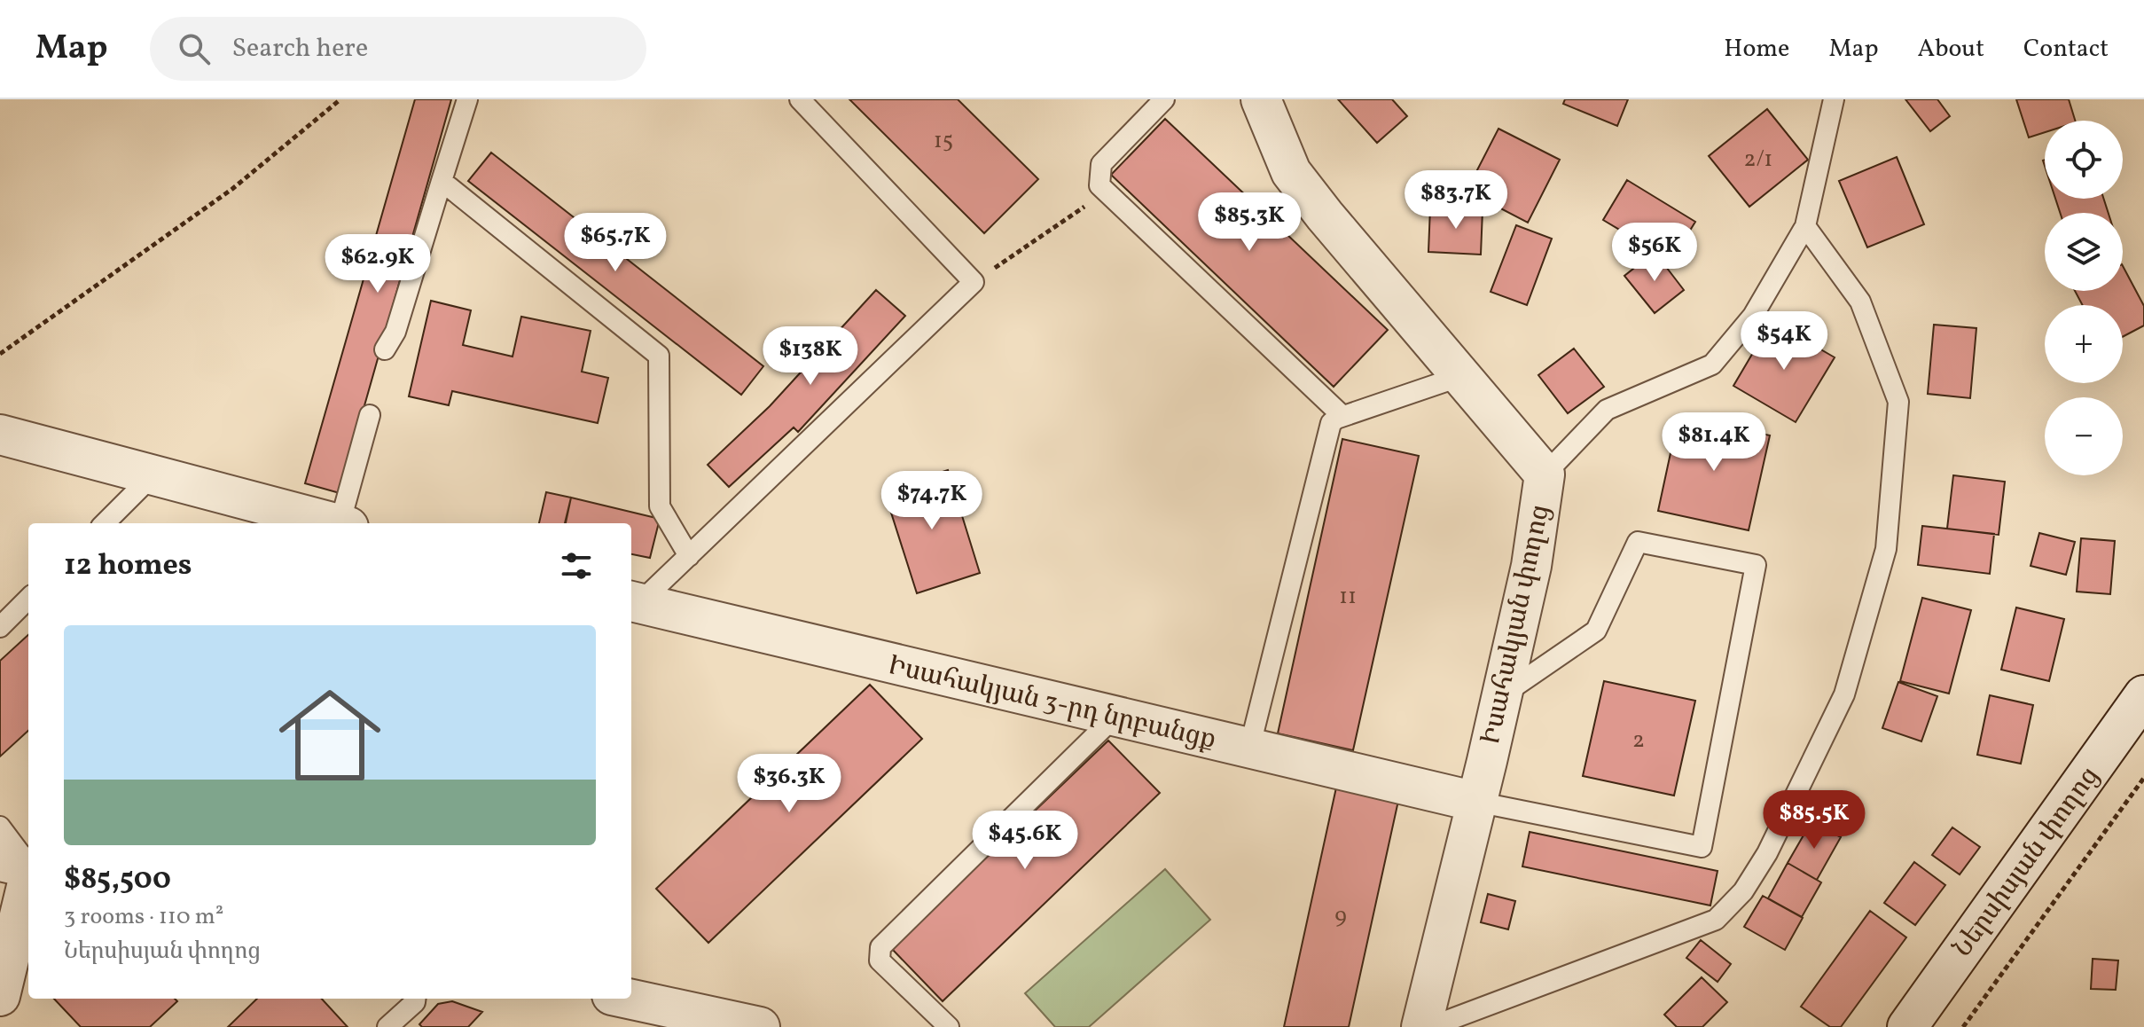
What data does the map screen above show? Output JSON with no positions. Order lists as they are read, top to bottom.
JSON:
{
  "streets": {
    "street": ["Իսահակյան փողոց", "Իսահակյան 3-րդ նրբանցք", "Ներսիսյան փողոց"]
  },
  "crossings": [
    ["Իսահակյան փողոց", "Իսահակյան 3-րդ նրբանցք"]
  ],
  "house_numbers": [
    "15",
    "2/1",
    "11",
    "2",
    "9"
  ],
  "page": {
    "header": "Map",
    "search": "Search here",
    "nav": [
      "Home",
      "Map",
      "About",
      "Contact"
    ],
    "map_buttons": ["+", "−"],
    "price": [
      "$83.7K",
      "$85.3K",
      "$65.7K",
      "$56K",
      "$62.9K",
      "$54K",
      "$138K",
      "$81.4K",
      "$74.7K",
      "$36.3K",
      "$85.5K",
      "$45.6K"
    ],
    "heading": "12 homes",
    "list": [
      {
        "name": "$85,500",
        "note": "3 rooms · 110 m² · Ներսիսյան փողոց"
      }
    ]
  }
}
